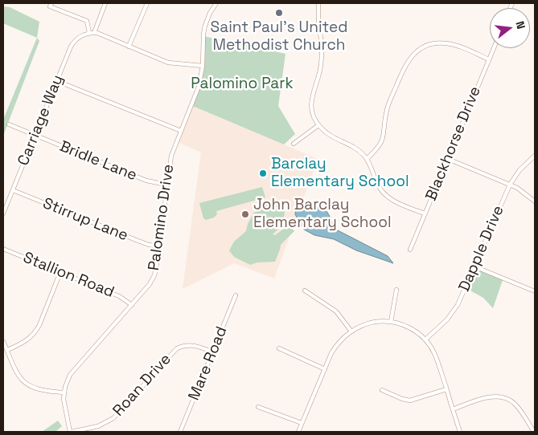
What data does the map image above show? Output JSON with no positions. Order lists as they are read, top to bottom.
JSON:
{
  "streets": {
    "street": [
      "Carriage Way",
      "Blackhorse Drive",
      "Bridle Lane",
      "Palomino Drive",
      "Stirrup Lane",
      "Dapple Drive",
      "Stallion Road",
      "Mare Road",
      "Roan Drive"
    ]
  },
  "crossings": [
    ["Carriage Way", "Bridle Lane"],
    ["Carriage Way", "Stirrup Lane"],
    ["Bridle Lane", "Palomino Drive"],
    ["Palomino Drive", "Stirrup Lane"],
    ["Palomino Drive", "Stallion Road"],
    ["Palomino Drive", "Roan Drive"],
    ["Mare Road", "Roan Drive"]
  ],
  "parks": ["Palomino Park"],
  "places": ["Saint Paul's United Methodist Church", "Barclay Elementary School", "John Barclay Elementary School"],
  "north": "right"
}
